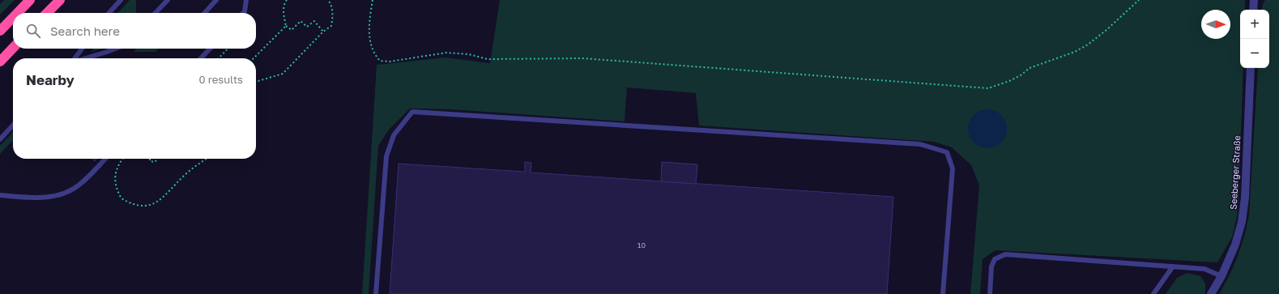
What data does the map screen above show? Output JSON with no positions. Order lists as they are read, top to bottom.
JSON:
{
  "streets": {
    "street": ["Seeberger Straße"]
  },
  "house_numbers": ["10"],
  "north": "right",
  "page": {
    "map_buttons": ["+", "−"],
    "search": "Search here",
    "heading": ["Nearby", "0 results"]
  }
}
